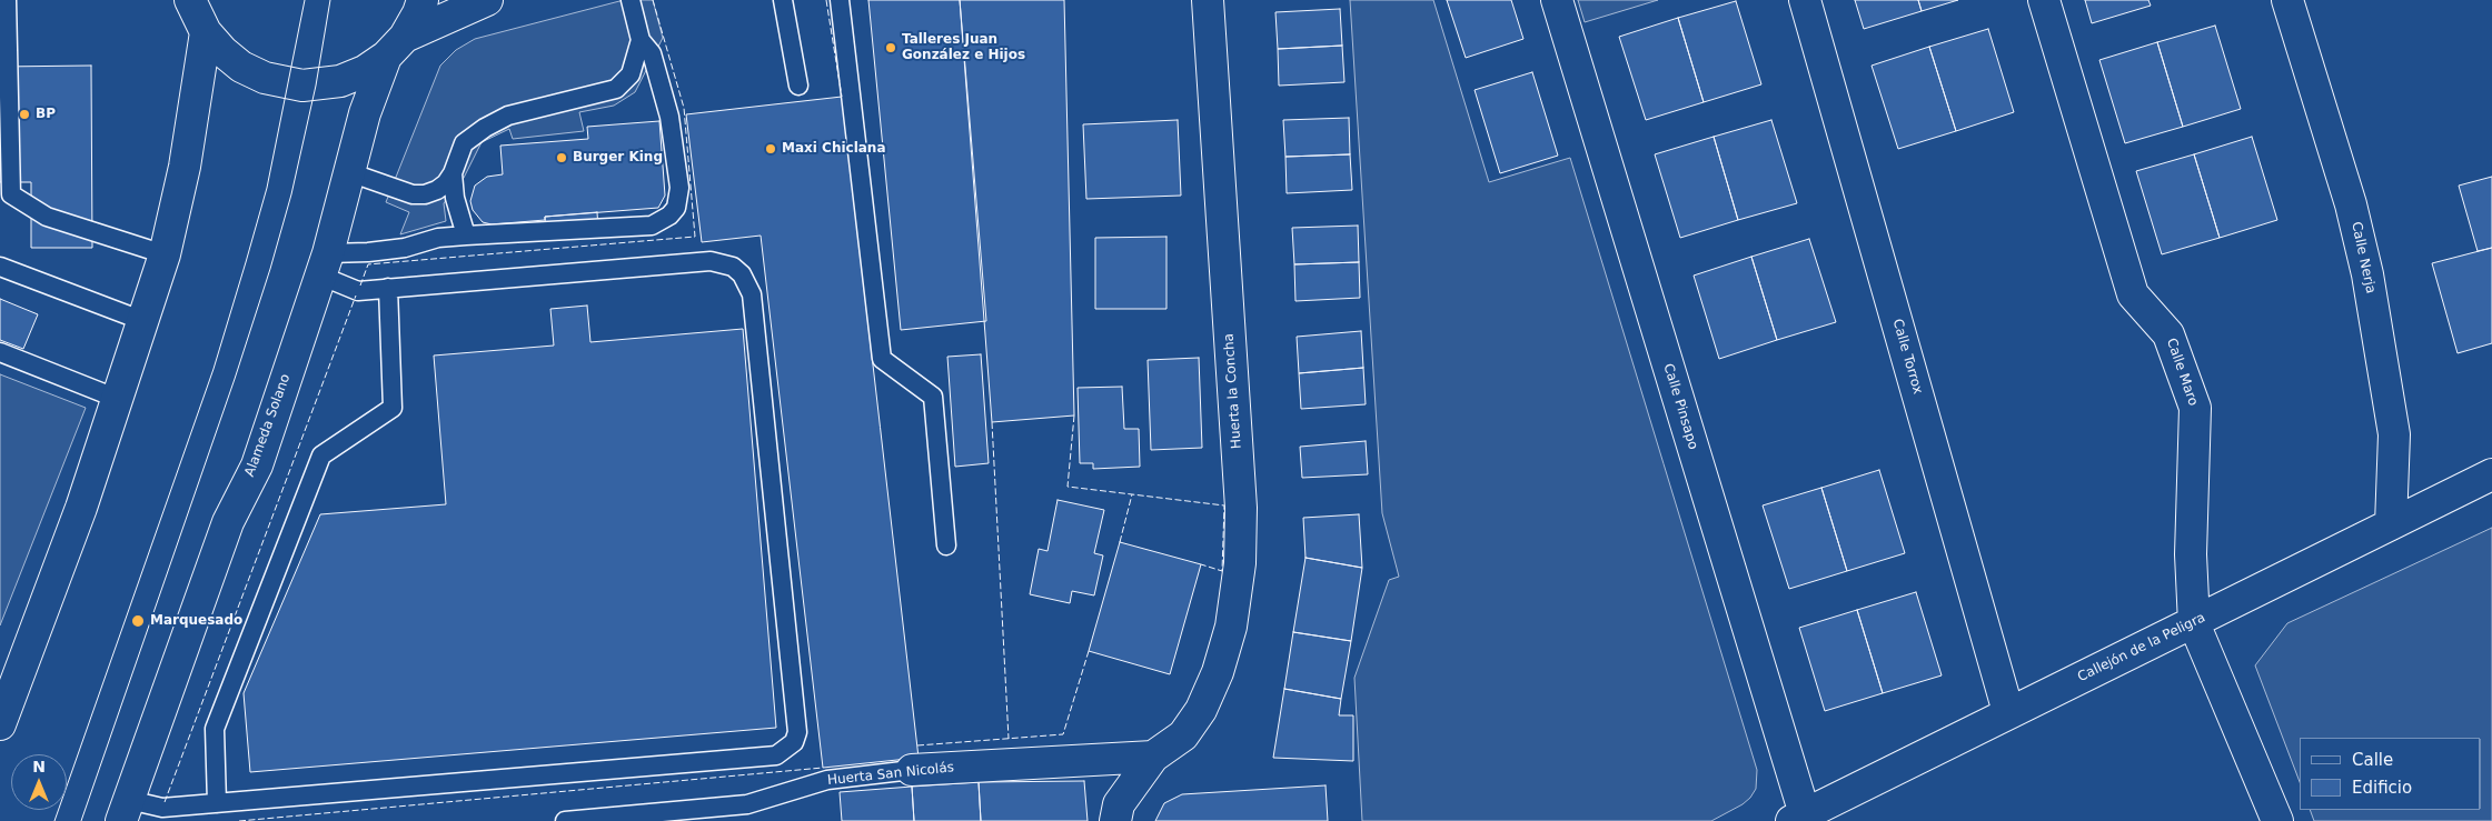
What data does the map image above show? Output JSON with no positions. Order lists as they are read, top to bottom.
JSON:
{
  "streets": {
    "street": [
      "Calle Nerja",
      "Calle Torrox",
      "Calle Maro",
      "Huerta la Concha",
      "Calle Pinsapo",
      "Alameda Solano",
      "Callejón de la Peligra",
      "Huerta San Nicolás"
    ]
  },
  "crossings": [
    ["Calle Nerja", "Callejón de la Peligra"],
    ["Calle Torrox", "Callejón de la Peligra"],
    ["Calle Maro", "Callejón de la Peligra"],
    ["Huerta la Concha", "Huerta San Nicolás"],
    ["Calle Pinsapo", "Callejón de la Peligra"]
  ],
  "places": [
    "Talleres Juan González e Hijos",
    "BP",
    "Maxi Chiclana",
    "Burger King",
    "Marquesado"
  ],
  "legend": ["Calle", "Edificio"],
  "north": "top"
}
